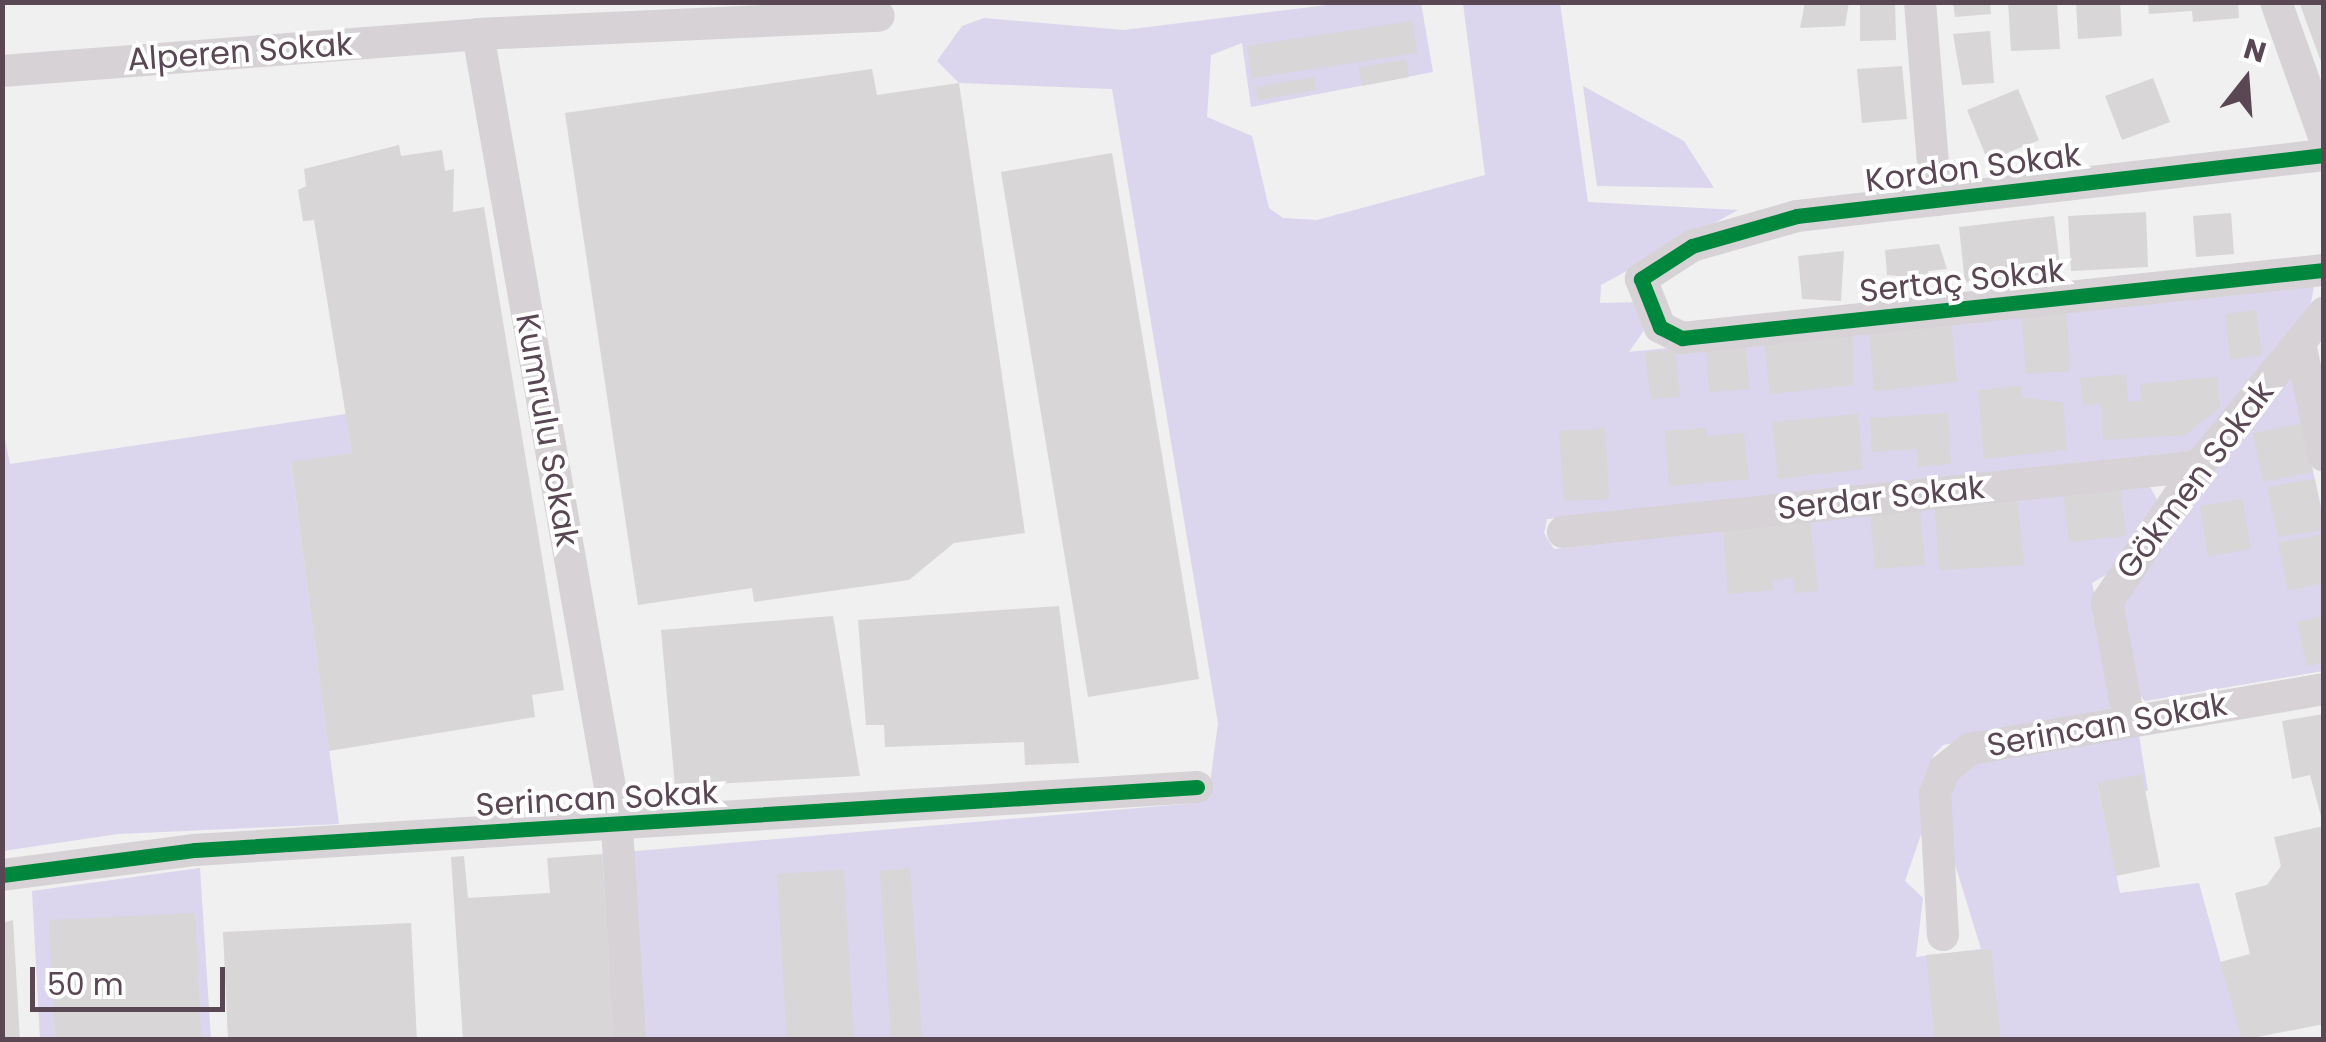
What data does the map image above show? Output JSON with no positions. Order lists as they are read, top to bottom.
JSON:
{
  "streets": {
    "street": [
      "Alperen Sokak",
      "Kordon Sokak",
      "Sertaç Sokak",
      "Kumrulu Sokak",
      "Gökmen Sokak",
      "Serdar Sokak",
      "Serincan Sokak"
    ]
  },
  "crossings": [
    ["Alperen Sokak", "Kumrulu Sokak"],
    ["Kordon Sokak", "Sertaç Sokak"],
    ["Kumrulu Sokak", "Serincan Sokak"],
    ["Gökmen Sokak", "Serdar Sokak"],
    ["Gökmen Sokak", "Serincan Sokak"]
  ],
  "scale_bar": "50 m",
  "north": "top"
}
